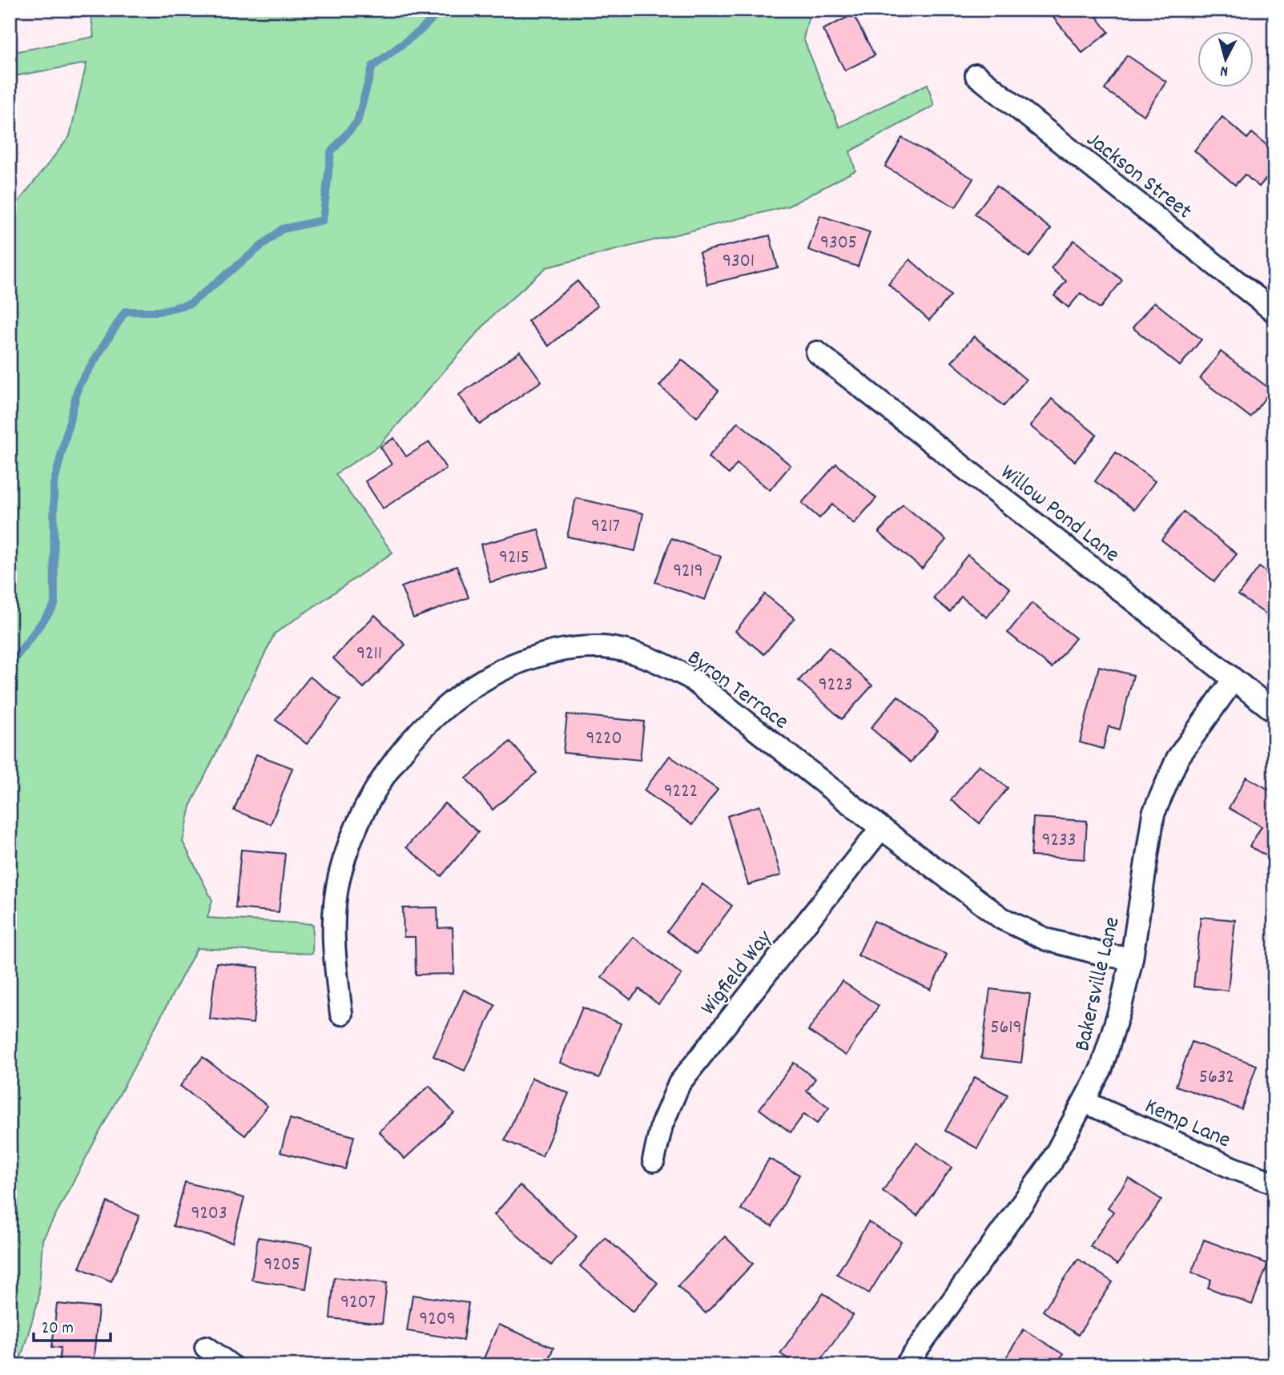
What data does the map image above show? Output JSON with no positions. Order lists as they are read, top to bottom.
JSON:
{
  "streets": {
    "street": [
      "Jackson Street",
      "Willow Pond Lane",
      "Byron Terrace",
      "Wigfield Way",
      "Bakersville Lane",
      "Kemp Lane"
    ]
  },
  "crossings": [
    ["Willow Pond Lane", "Bakersville Lane"],
    ["Byron Terrace", "Wigfield Way"],
    ["Byron Terrace", "Bakersville Lane"],
    ["Bakersville Lane", "Kemp Lane"]
  ],
  "house_numbers": [
    "9305",
    "9301",
    "9217",
    "9215",
    "9219",
    "9211",
    "9223",
    "9220",
    "9222",
    "9233",
    "5619",
    "5632",
    "9203",
    "9205",
    "9207",
    "9209"
  ],
  "scale_bar": "20 m",
  "north": "bottom"
}
